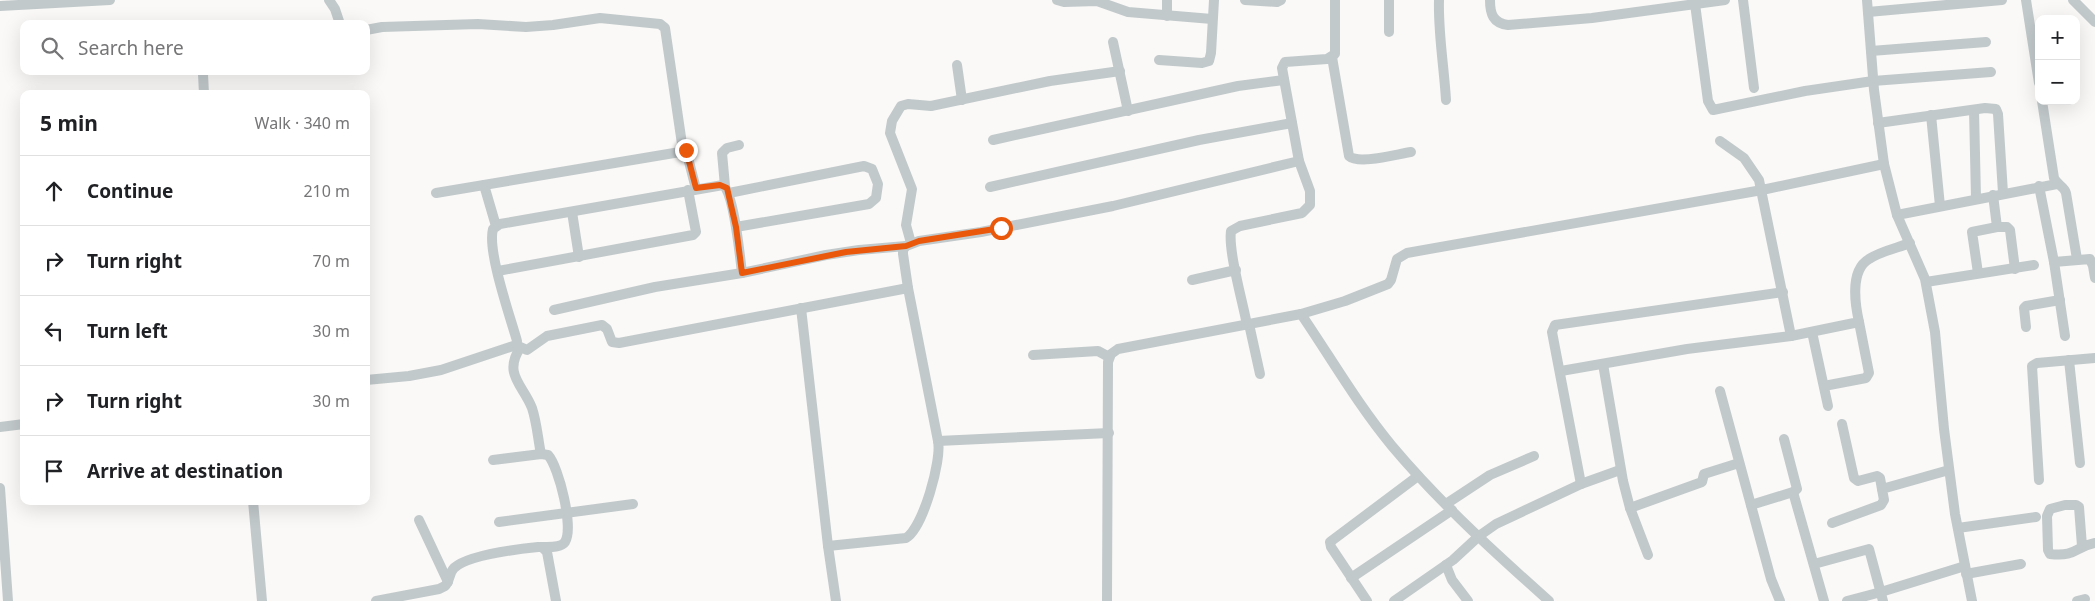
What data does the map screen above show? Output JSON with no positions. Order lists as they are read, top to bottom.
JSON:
{
  "page": {
    "map_buttons": ["+", "−"],
    "search": "Search here",
    "heading": ["5 min", "Walk · 340 m"],
    "list": [
      ["Continue", "210 m"],
      ["Turn right", "70 m"],
      ["Turn left", "30 m"],
      ["Turn right", "30 m"],
      "Arrive at destination"
    ]
  }
}
